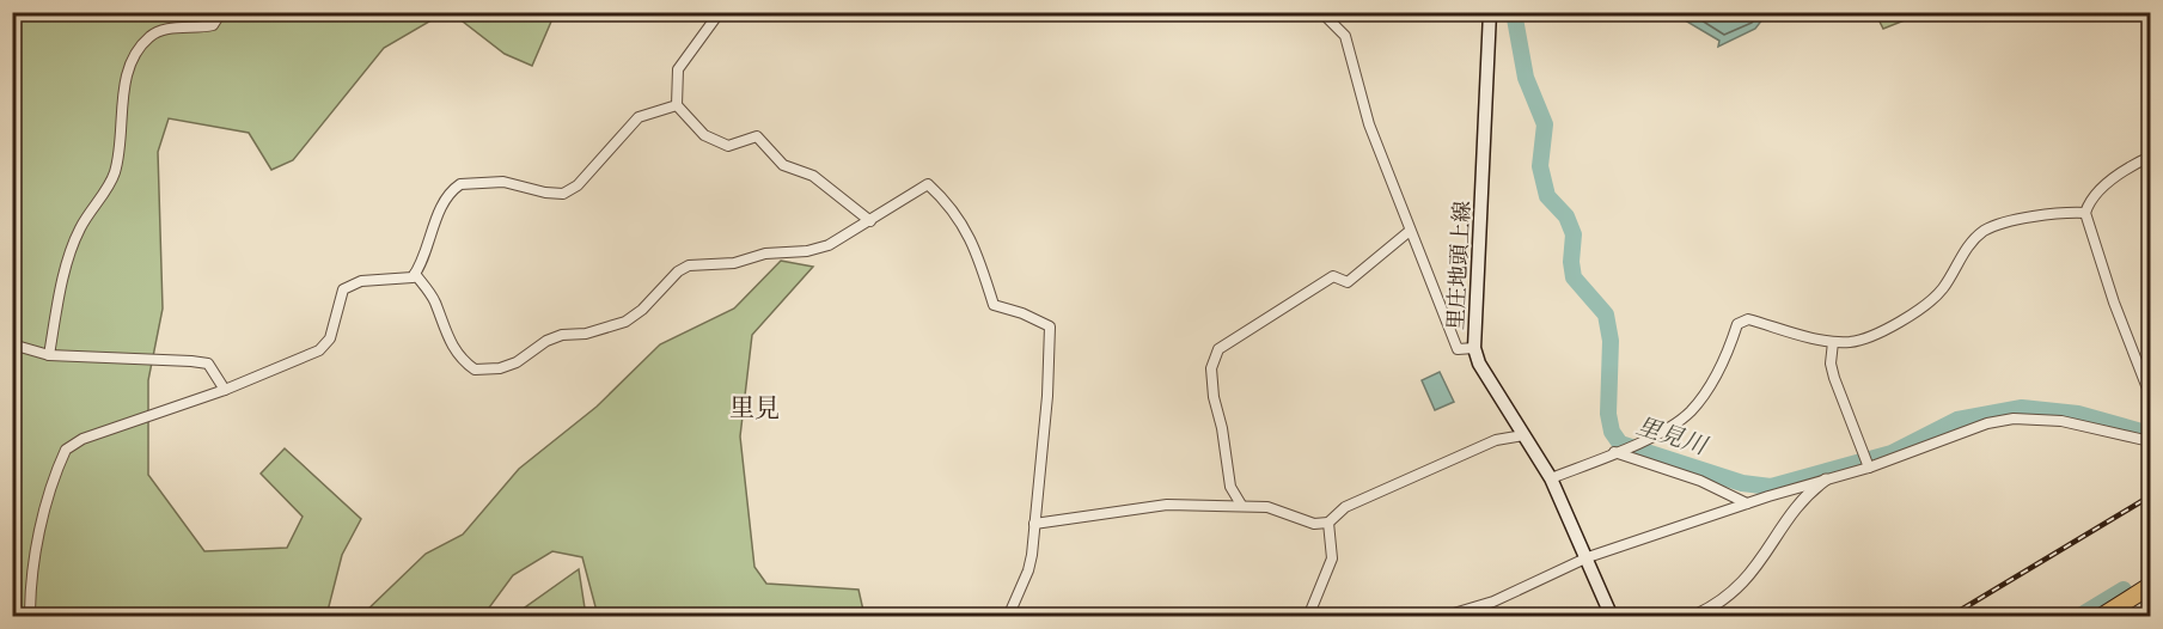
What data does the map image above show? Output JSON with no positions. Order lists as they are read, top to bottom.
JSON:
{
  "streets": {
    "main road": ["里庄地頭上線"]
  },
  "districts": ["里見"],
  "water": ["里見川"]
}
